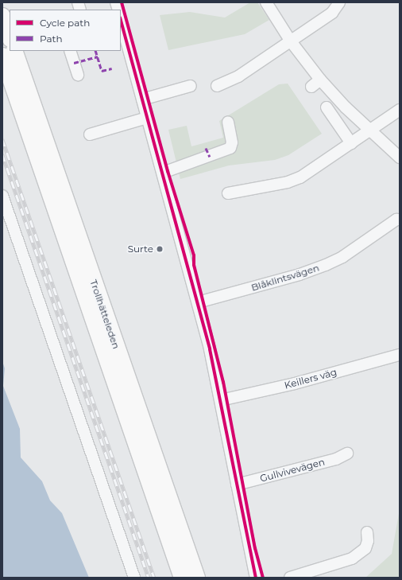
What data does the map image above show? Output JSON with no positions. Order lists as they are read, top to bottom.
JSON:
{
  "streets": {
    "highway": ["Trollhätteleden"],
    "street": ["Blåklintsvägen", "Keillers väg", "Gullvivevägen"]
  },
  "places": ["Surte"],
  "legend": ["Cycle path", "Path"]
}
